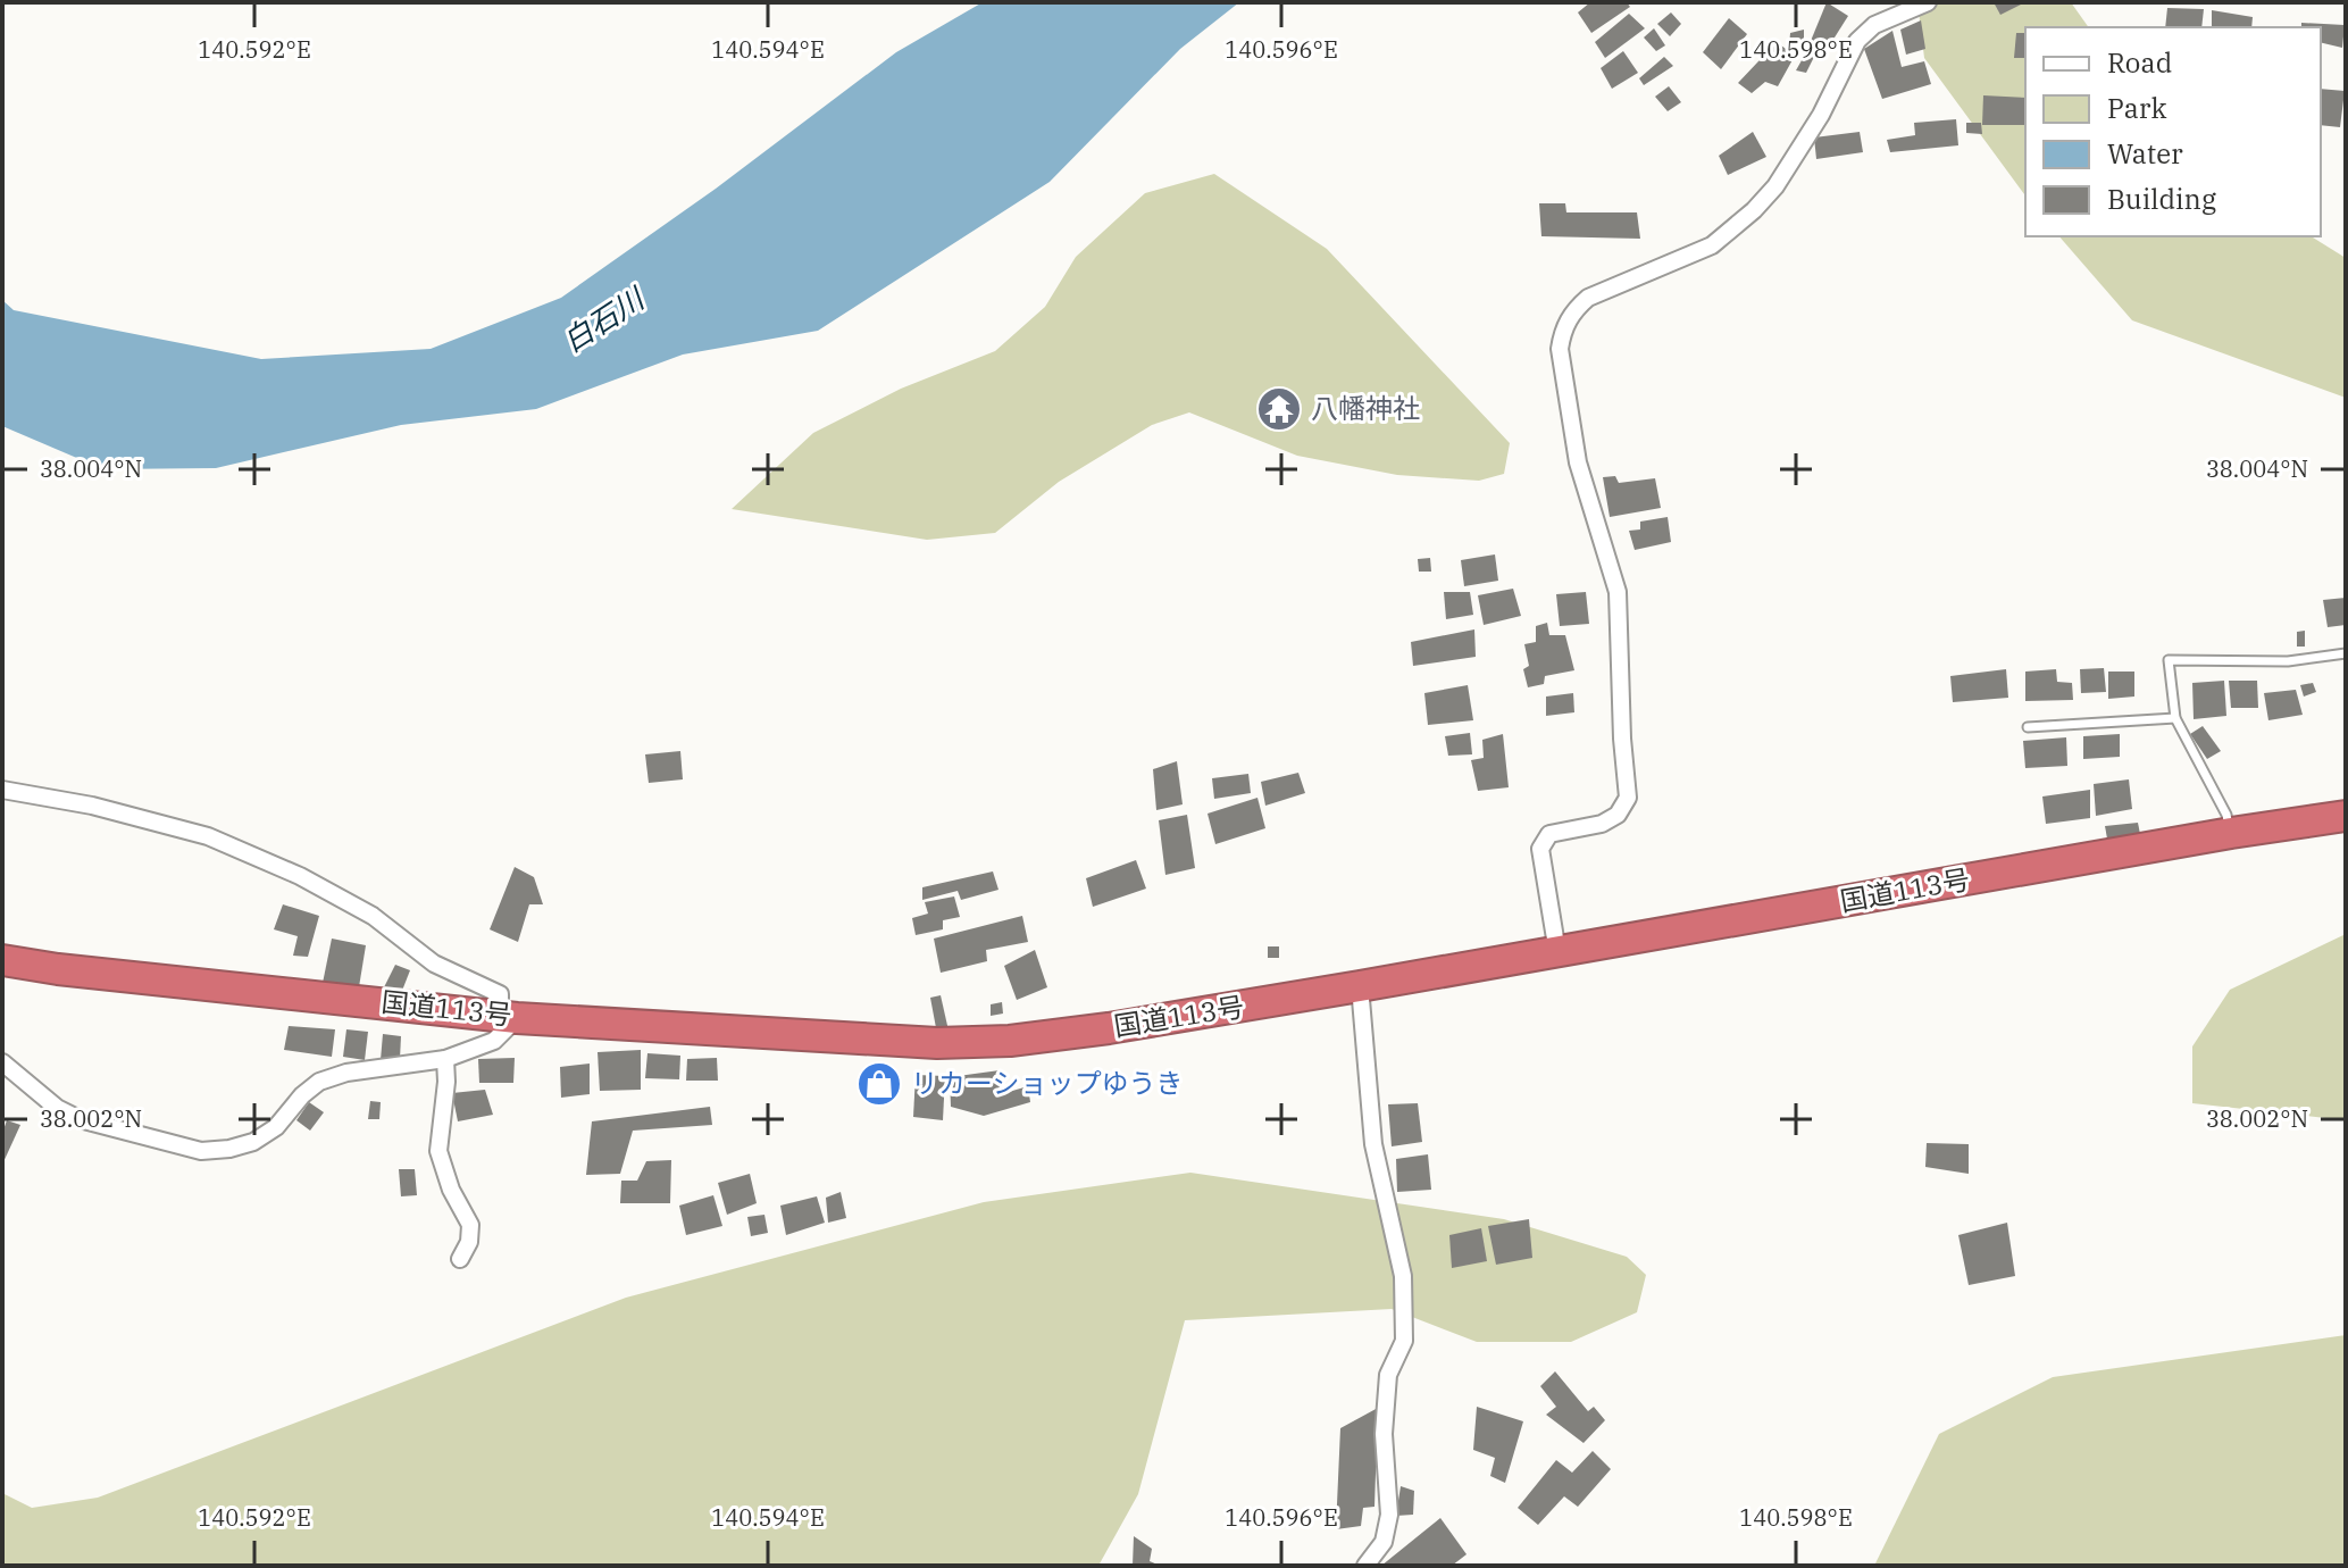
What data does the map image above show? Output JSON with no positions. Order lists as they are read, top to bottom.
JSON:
{
  "streets": {
    "highway": ["国道113号"]
  },
  "water": ["白石川"],
  "places": {
    "temple": ["八幡神社"],
    "shop": ["リカーショップゆうき"]
  },
  "legend": [
    "Road",
    "Park",
    "Water",
    "Building"
  ],
  "coordinates": [
    "140.592°E",
    "140.594°E",
    "140.596°E",
    "140.598°E",
    "38.004°N",
    "38.002°N"
  ]
}
